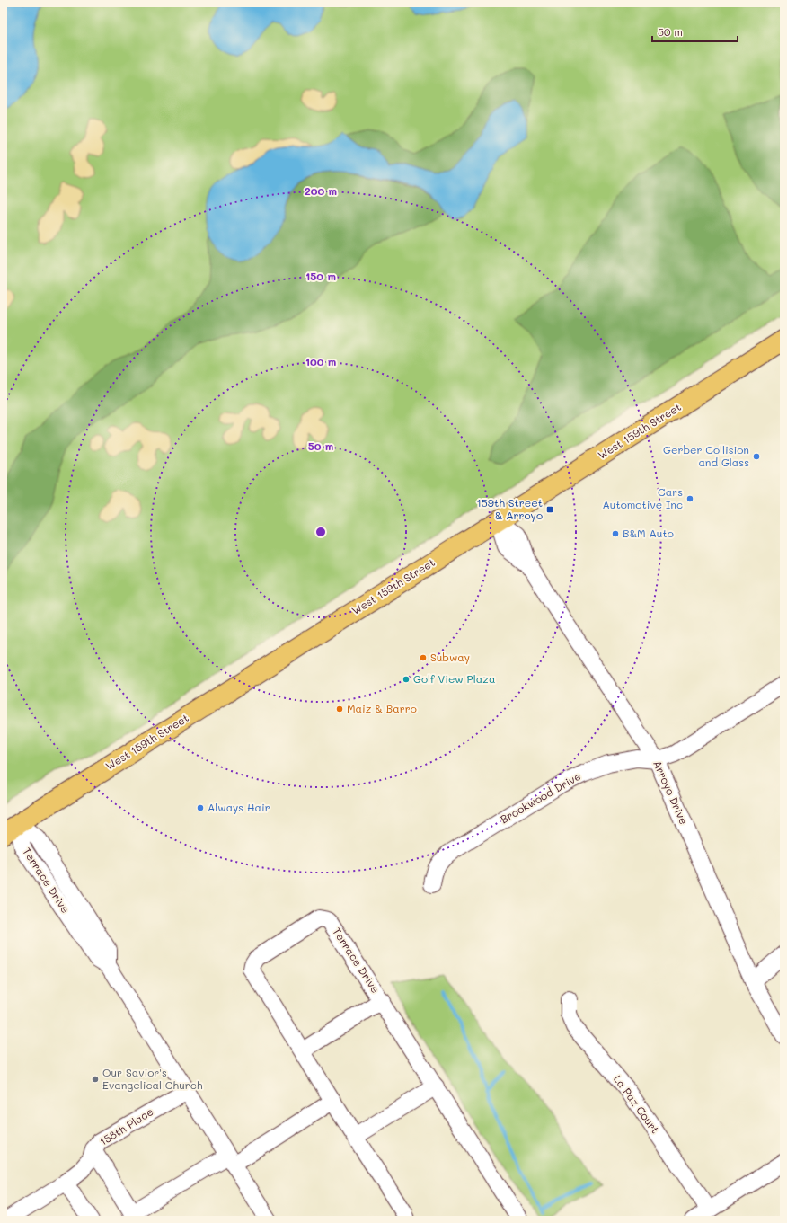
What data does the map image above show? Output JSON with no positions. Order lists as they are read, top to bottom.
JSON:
{
  "streets": {
    "main road": ["West 159th Street"],
    "street": [
      "Arroyo Drive",
      "Brookwood Drive",
      "Terrace Drive",
      "La Paz Court",
      "158th Place"
    ]
  },
  "crossings": [
    ["West 159th Street", "Arroyo Drive"],
    ["West 159th Street", "Terrace Drive"],
    ["Arroyo Drive", "Brookwood Drive"],
    ["Terrace Drive", "158th Place"]
  ],
  "places": {
    "other": [
      "Gerber Collision and Glass",
      "Cars Automotive Inc",
      "B&M Auto",
      "Subway",
      "Golf View Plaza",
      "Maiz & Barro",
      "Always Hair",
      "Our Savior's Evangelical Church"
    ],
    "transit": ["159th Street & Arroyo"]
  },
  "scale_bar": "50 m",
  "rings": [
    "200 m",
    "150 m",
    "100 m",
    "50 m"
  ]
}
